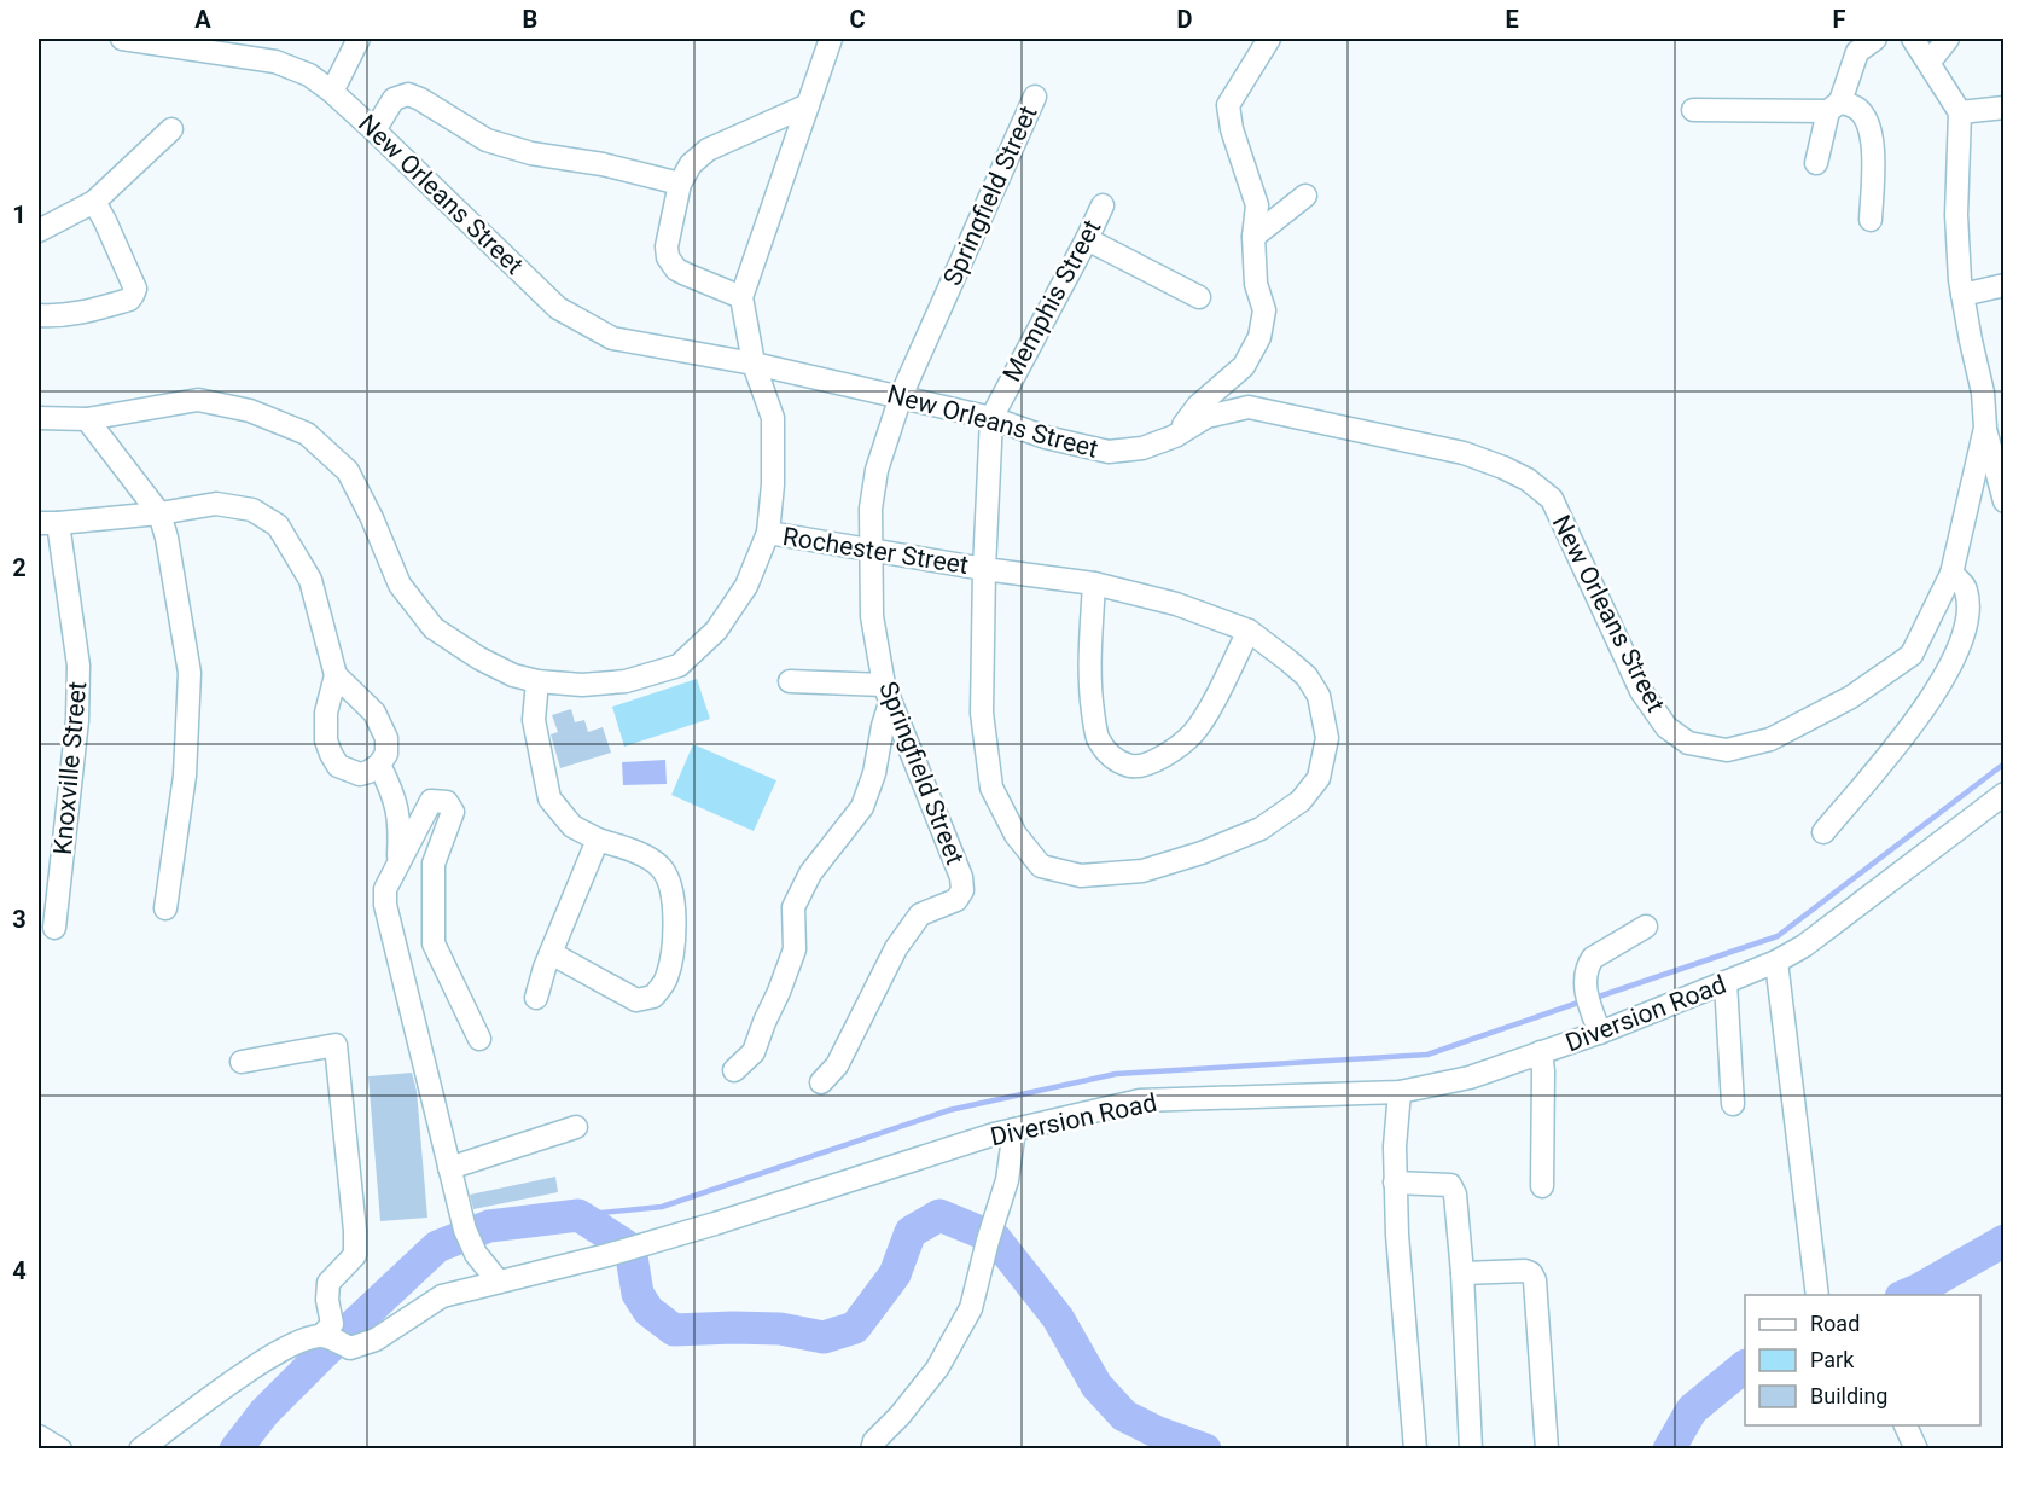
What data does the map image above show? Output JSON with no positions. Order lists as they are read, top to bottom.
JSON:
{
  "streets": {
    "street": [
      "New Orleans Street",
      "Springfield Street",
      "Memphis Street",
      "Rochester Street",
      "Knoxville Street",
      "Diversion Road"
    ]
  },
  "crossings": [
    ["New Orleans Street", "Springfield Street"],
    ["New Orleans Street", "Memphis Street"],
    ["Springfield Street", "Rochester Street"],
    ["Memphis Street", "Rochester Street"]
  ],
  "legend": ["Road", "Park", "Building"],
  "grid": {
    "columns": [
      "A",
      "B",
      "C",
      "D",
      "E",
      "F"
    ],
    "rows": [
      "1",
      "2",
      "3",
      "4"
    ]
  }
}
